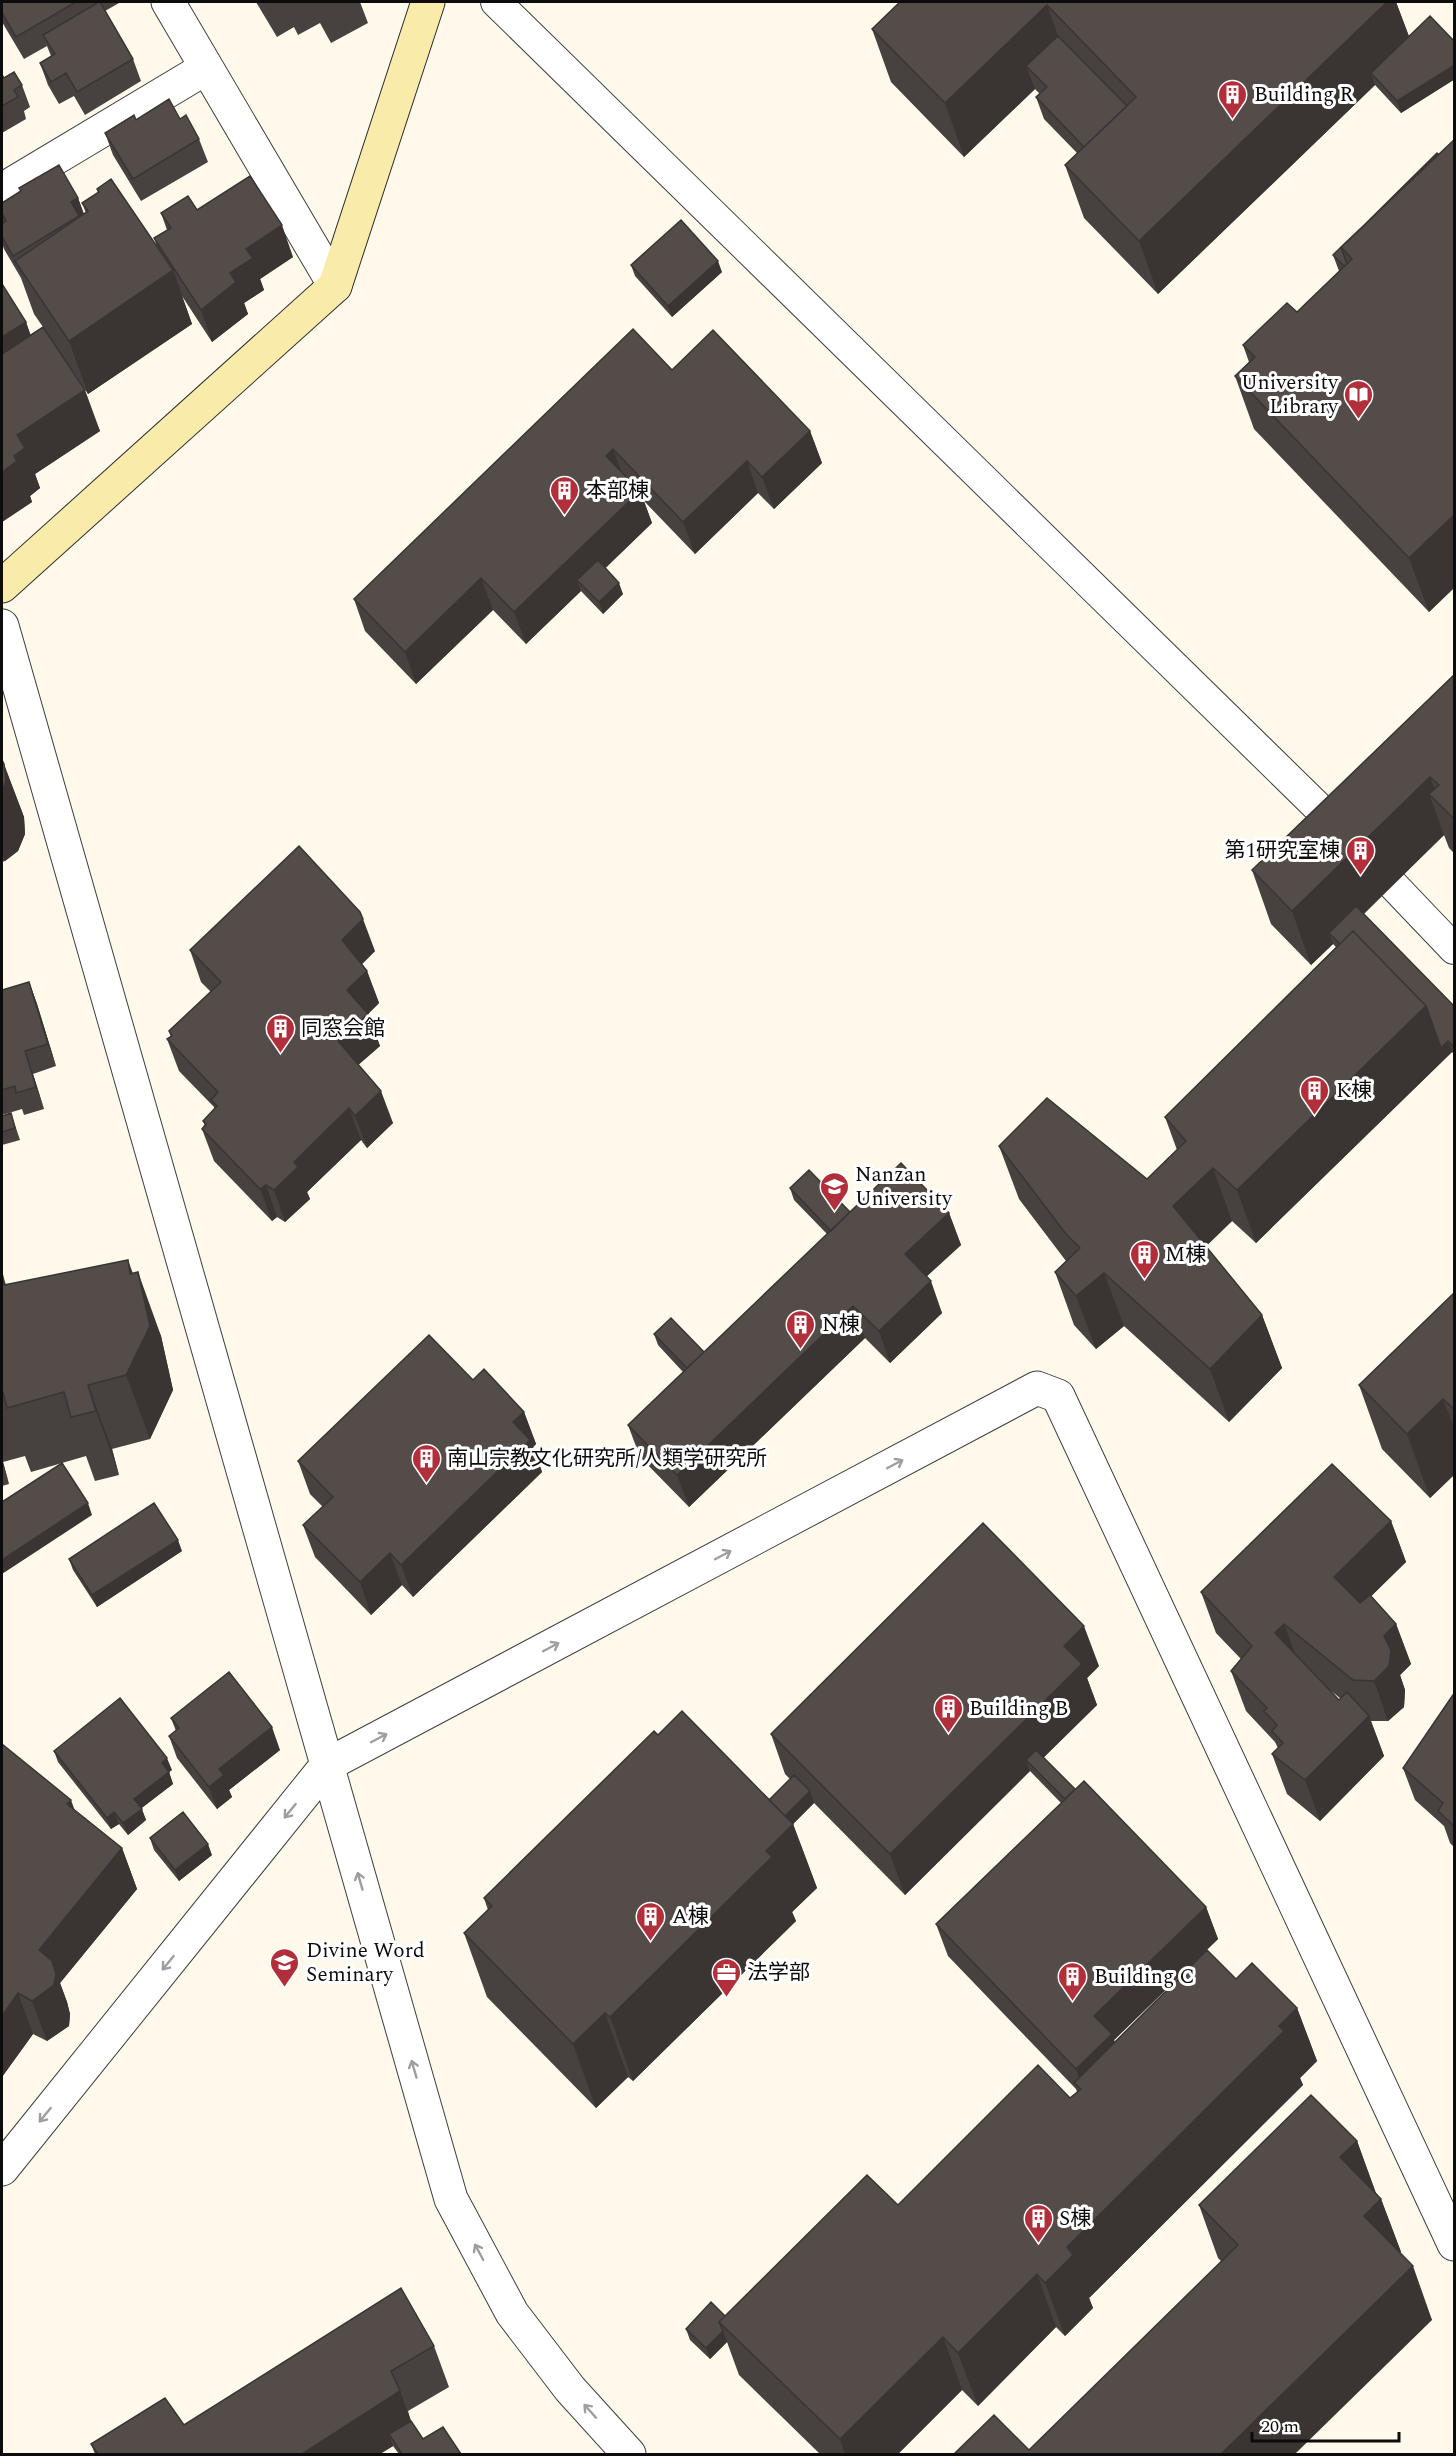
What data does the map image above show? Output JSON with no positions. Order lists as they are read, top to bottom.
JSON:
{
  "places": {
    "building": [
      "Building R",
      "本部棟",
      "第1研究室棟",
      "同窓会館",
      "K棟",
      "M棟",
      "N棟",
      "南山宗教文化研究所/人類学研究所",
      "Building B",
      "A棟",
      "Building C",
      "S棟"
    ],
    "library": ["University Library"],
    "school or university": ["Nanzan University", "Divine Word Seminary"],
    "office": ["法学部"]
  },
  "scale_bar": "20 m"
}
